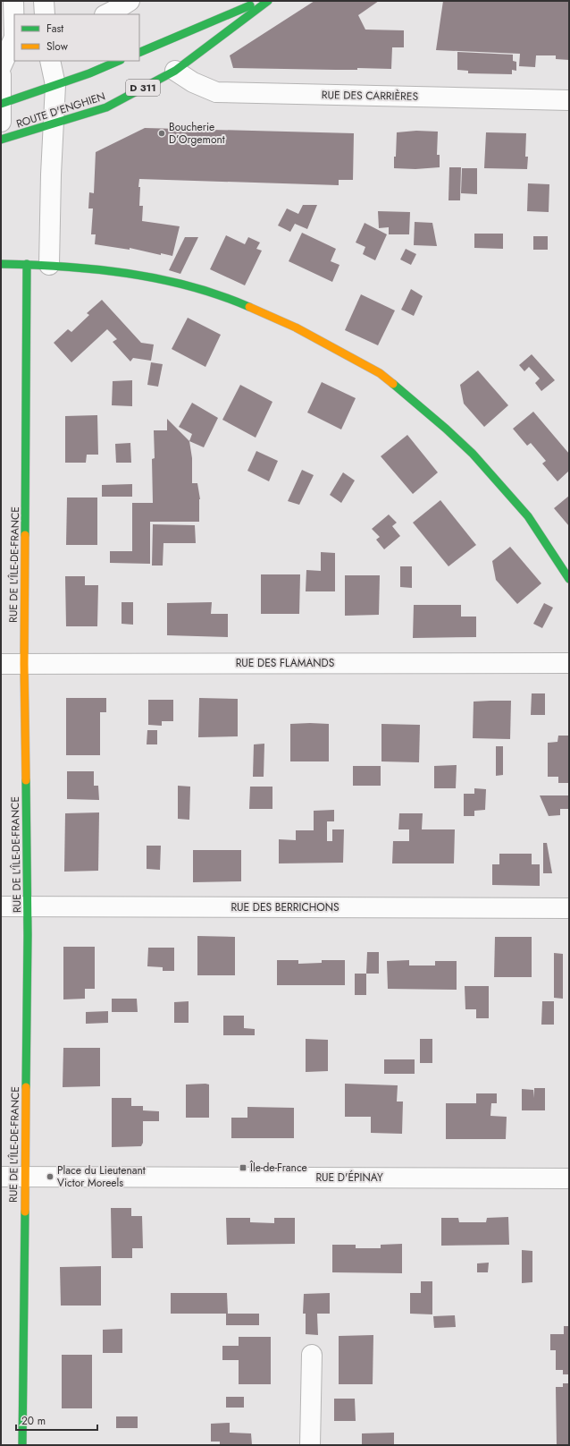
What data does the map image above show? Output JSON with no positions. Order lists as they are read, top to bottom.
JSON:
{
  "streets": {
    "street": [
      "D 311",
      "RUE DES CARRIÈRES",
      "ROUTE D'ENGHIEN",
      "RUE DE L'ÎLE-DE-FRANCE",
      "RUE DES FLAMANDS",
      "RUE DES BERRICHONS",
      "RUE D'ÉPINAY"
    ]
  },
  "crossings": [
    ["RUE DES CARRIÈRES", "ROUTE D'ENGHIEN"],
    ["RUE DE L'ÎLE-DE-FRANCE", "RUE DES FLAMANDS"],
    ["RUE DE L'ÎLE-DE-FRANCE", "RUE DES BERRICHONS"],
    ["RUE DE L'ÎLE-DE-FRANCE", "RUE D'ÉPINAY"]
  ],
  "places": {
    "other": ["Boucherie D’Orgemont", "Place du Lieutenant Victor Moreels"],
    "transit": ["Île-de-France"]
  },
  "legend": ["Fast", "Slow"],
  "scale_bar": "20 m"
}
